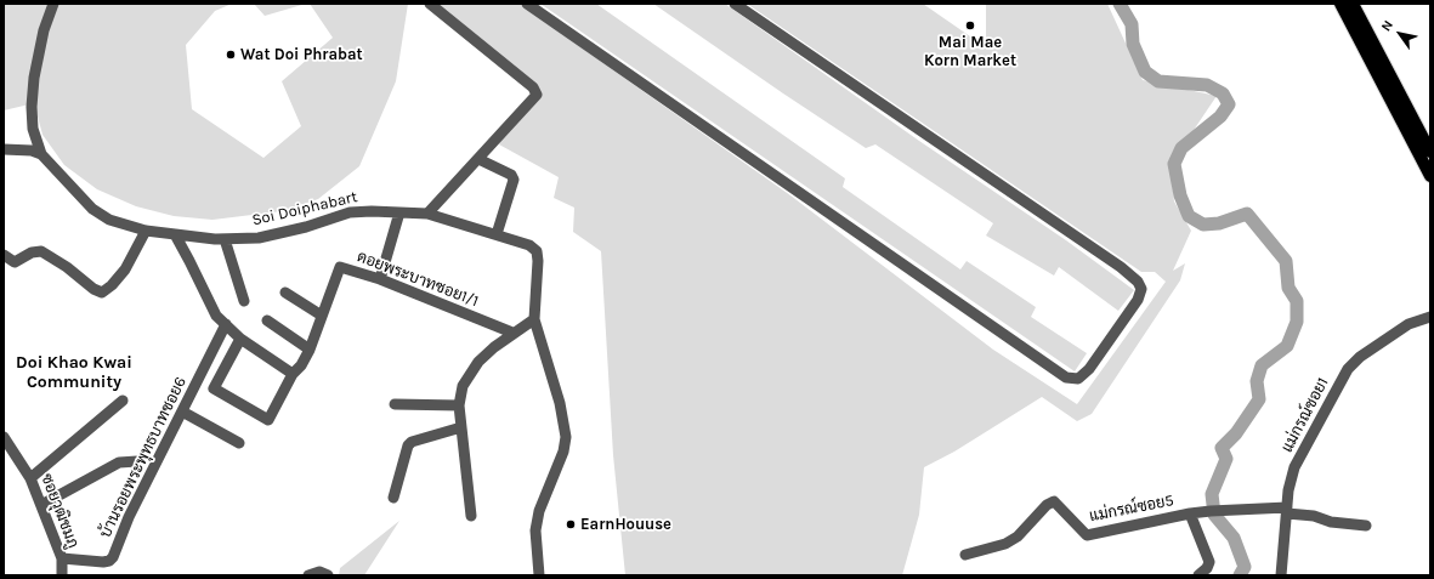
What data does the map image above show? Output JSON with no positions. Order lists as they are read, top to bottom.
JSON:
{
  "streets": {
    "street": [
      "Soi Doiphabart",
      "ดอยพระบาทซอย1/1",
      "แม่กรณ์ซอย1",
      "บ้านรอยพระพุทธบาทซอย6",
      "แม่กรณ์ซอย5",
      "ซอยวุฒิชมภู"
    ]
  },
  "crossings": [
    ["บ้านรอยพระพุทธบาทซอย6", "ซอยวุฒิชมภู"]
  ],
  "districts": ["Doi Khao Kwai Community"],
  "places": ["Mai Mae Korn Market", "Wat Doi Phrabat", "EarnHouuse"],
  "north": "top left"
}
